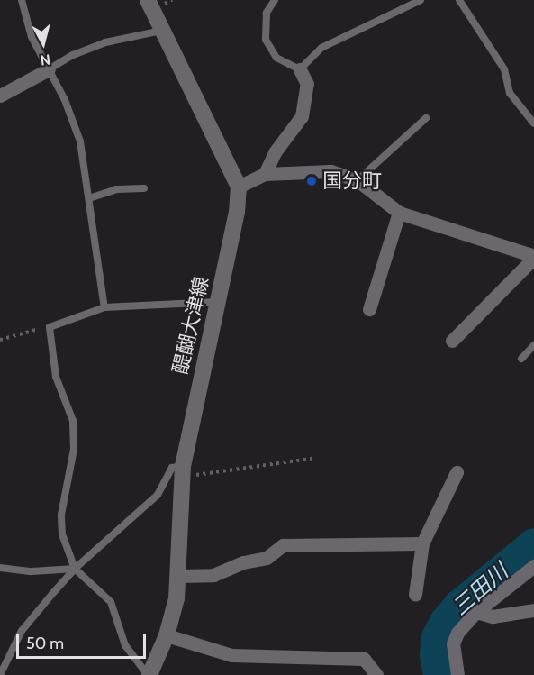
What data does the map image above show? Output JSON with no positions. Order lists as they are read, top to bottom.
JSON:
{
  "streets": {
    "main road": ["醍醐大津線"]
  },
  "water": ["三田川"],
  "places": ["国分町"],
  "scale_bar": "50 m",
  "north": "bottom"
}
